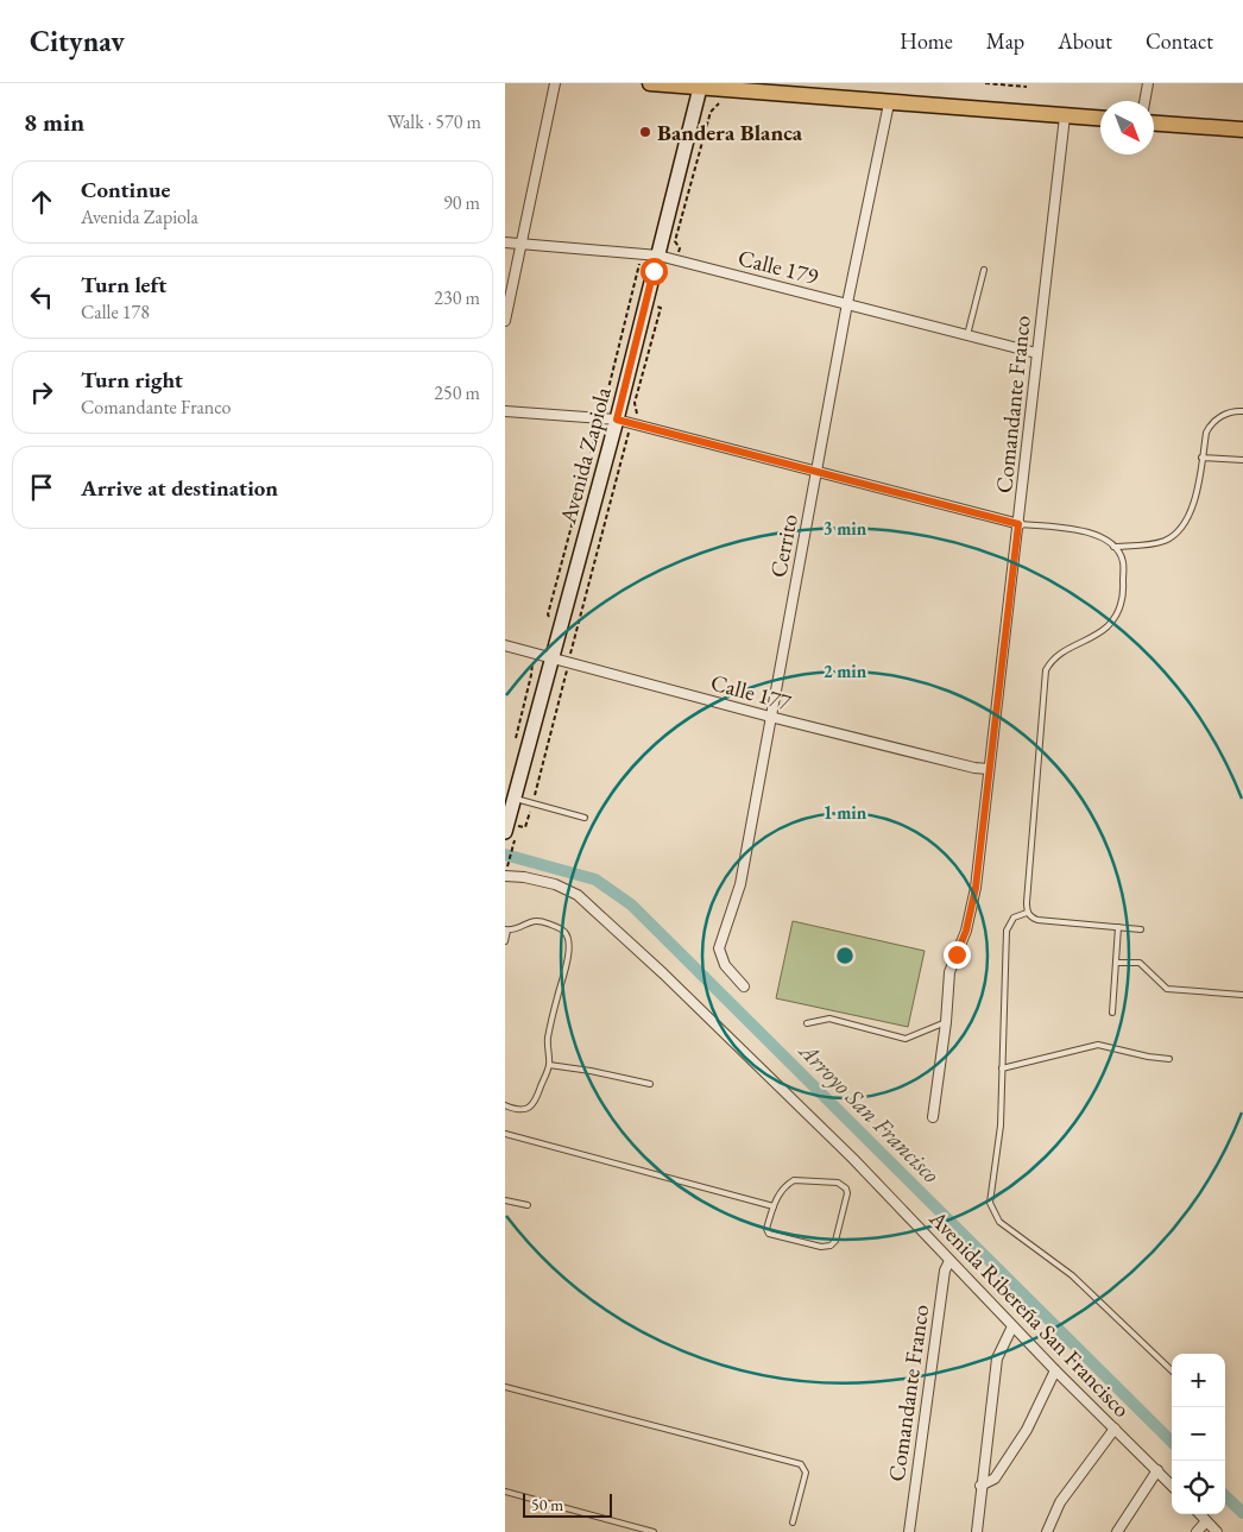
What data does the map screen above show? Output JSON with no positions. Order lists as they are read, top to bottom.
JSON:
{
  "streets": {
    "main road": ["Avenida Zapiola"],
    "street": [
      "Calle 179",
      "Comandante Franco",
      "Cerrito",
      "Calle 177",
      "Avenida Ribereña San Francisco"
    ]
  },
  "crossings": [
    ["Calle 179", "Comandante Franco"],
    ["Calle 179", "Avenida Zapiola"],
    ["Calle 179", "Cerrito"],
    ["Comandante Franco", "Calle 177"],
    ["Comandante Franco", "Avenida Ribereña San Francisco"],
    ["Avenida Zapiola", "Calle 177"],
    ["Cerrito", "Calle 177"]
  ],
  "water": ["Arroyo San Francisco"],
  "places": ["Bandera Blanca"],
  "scale_bar": "50 m",
  "north": "bottom right",
  "page": {
    "header": "Citynav",
    "nav": [
      "Home",
      "Map",
      "About",
      "Contact"
    ],
    "heading": ["8 min", "Walk · 570 m"],
    "list": [
      ["Continue", "Avenida Zapiola", "90 m"],
      ["Turn left", "Calle 178", "230 m"],
      ["Turn right", "Comandante Franco", "250 m"],
      "Arrive at destination"
    ],
    "map_buttons": ["+", "−"],
    "scale": "50 m"
  },
  "rings": ["3 min", "2 min", "1 min"]
}
